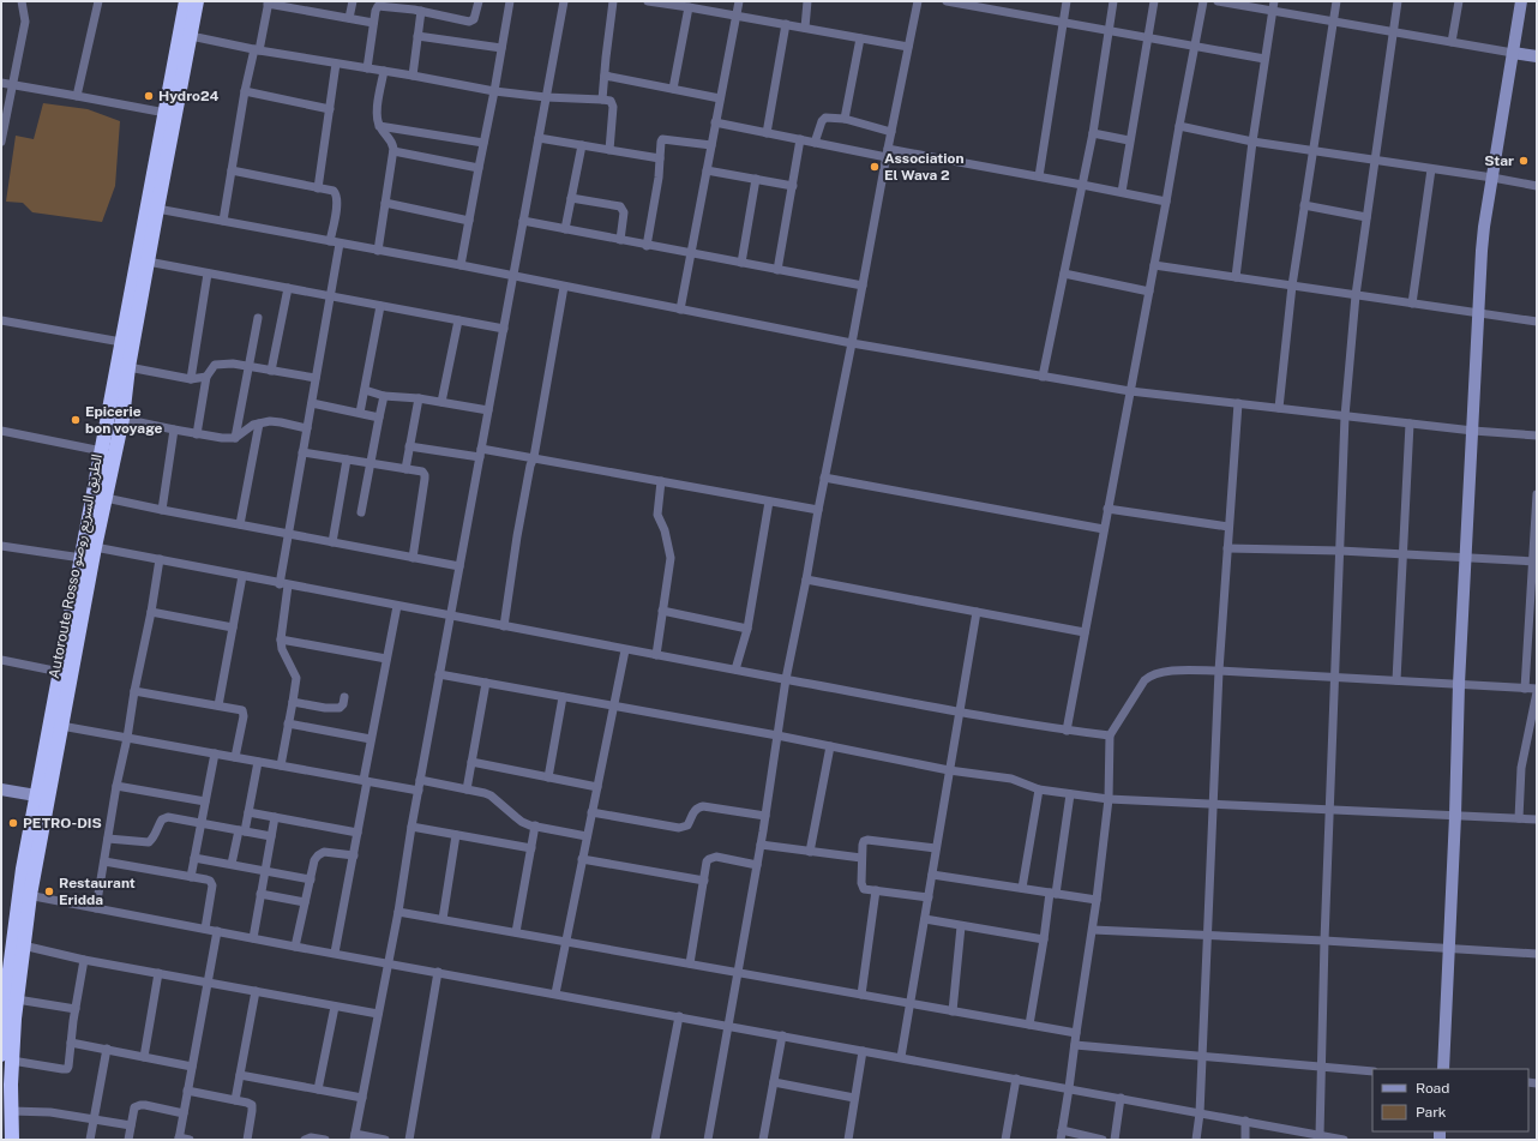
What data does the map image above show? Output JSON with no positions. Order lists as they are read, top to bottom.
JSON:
{
  "streets": {
    "highway": ["Autoroute Rosso الطريق السريع روصو"]
  },
  "places": [
    "Hydro24",
    "Star",
    "Association El Wava 2",
    "Epicerie bon voyage",
    "PETRO-DIS",
    "Restaurant Eridda"
  ],
  "legend": ["Road", "Park"]
}
